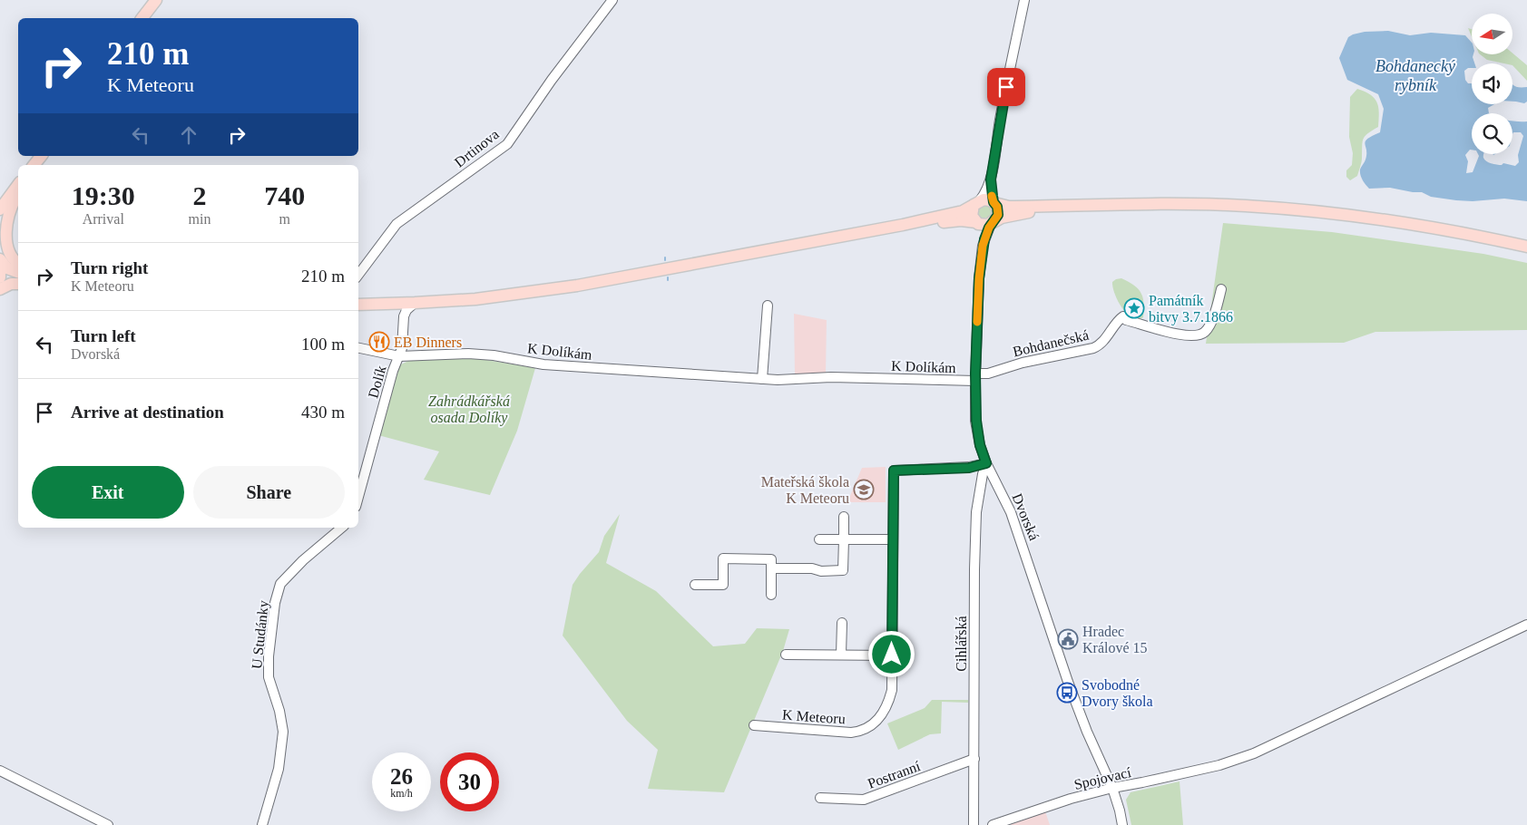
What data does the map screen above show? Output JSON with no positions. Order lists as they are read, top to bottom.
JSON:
{
  "streets": {
    "main road": ["Dvorská"],
    "street": [
      "Drtinova",
      "Bohdanečská",
      "K Dolíkám",
      "Dolík",
      "U Studánky",
      "Cihlářská",
      "K Meteoru",
      "Postranní",
      "Spojovací"
    ]
  },
  "crossings": [
    ["Bohdanečská", "K Dolíkám"],
    ["Bohdanečská", "Dvorská"],
    ["K Dolíkám", "Dolík"],
    ["K Dolíkám", "Dvorská"],
    ["Dvorská", "Cihlářská"],
    ["Dvorská", "K Meteoru"],
    ["Dvorská", "Spojovací"],
    ["Cihlářská", "K Meteoru"],
    ["Cihlářská", "Postranní"]
  ],
  "water": ["Bohdanecký rybník"],
  "parks": ["Zahrádkářská osada Dolíky"],
  "places": {
    "place": ["Památník bitvy 3.7.1866"],
    "restaurant": ["EB Dinners"],
    "school or university": ["Mateřská škola K Meteoru"],
    "public building": ["Hradec Králové 15"],
    "bus stop": ["Svobodné Dvory škola"]
  },
  "north": "left",
  "page": {
    "turn": ["210 m", "K Meteoru"],
    "eta": [
      "19:30",
      "Arrival",
      "2",
      "min",
      "740",
      "m"
    ],
    "list": [
      {
        "name": "Turn right",
        "note": "K Meteoru",
        "value": "210 m"
      },
      {
        "name": "Turn left",
        "note": "Dvorská",
        "value": "100 m"
      },
      {
        "name": "Arrive at destination",
        "value": "430 m"
      }
    ],
    "buttons": ["Exit", "Share"],
    "speed": "26 km/h",
    "limit": "30"
  }
}
